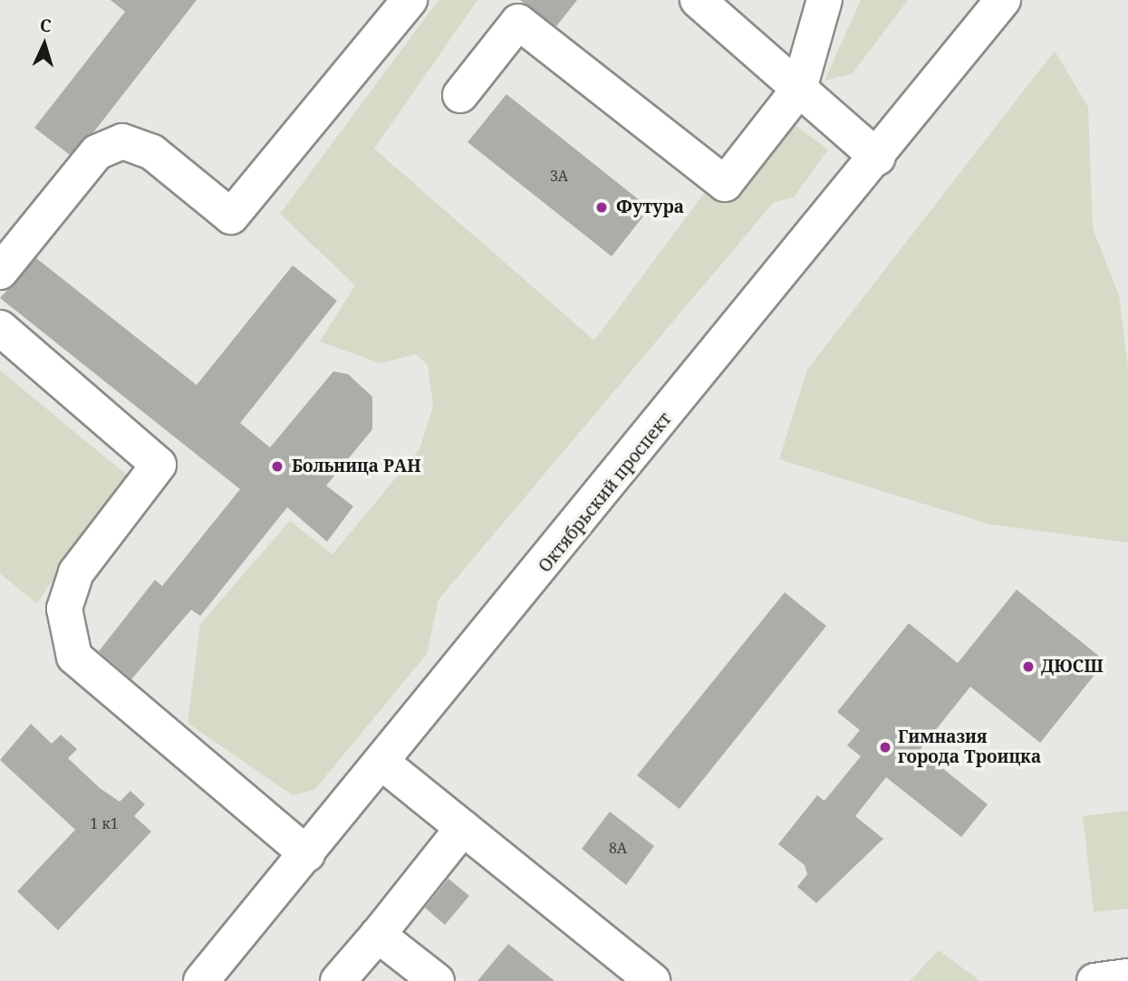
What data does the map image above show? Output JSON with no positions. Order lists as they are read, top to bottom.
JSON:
{
  "streets": {
    "main road": ["Октябрьский проспект"]
  },
  "places": [
    "Футура",
    "Больница РАН",
    "ДЮСШ",
    "Гимназия города Троицка"
  ],
  "house_numbers": ["3А", "1 к1", "8А"],
  "north": "top"
}
